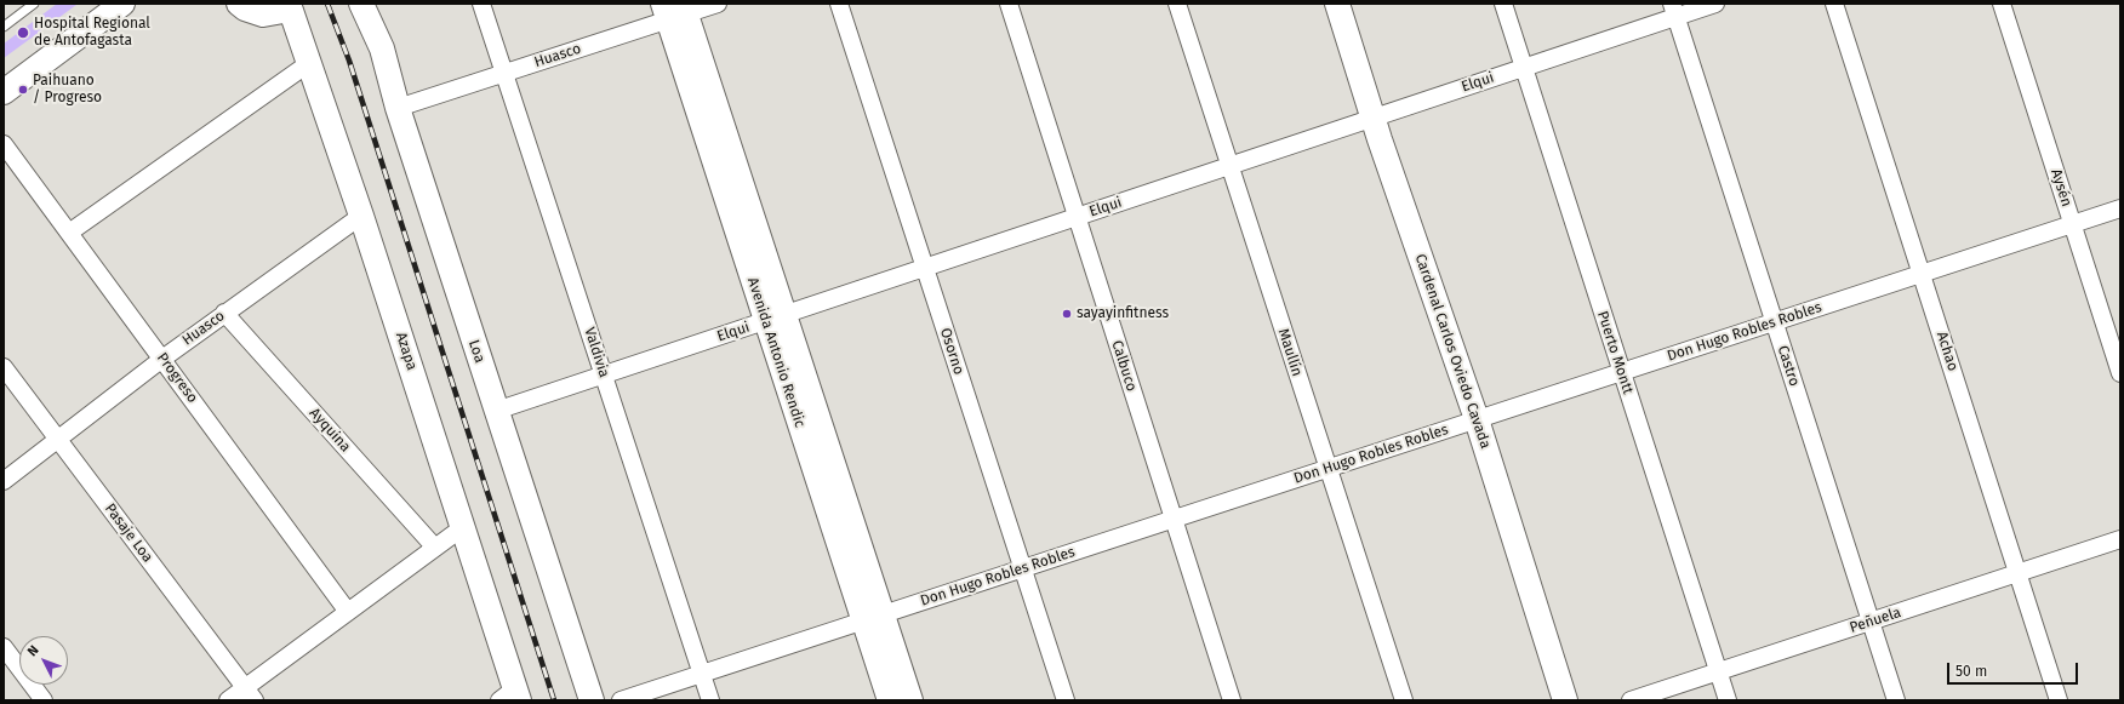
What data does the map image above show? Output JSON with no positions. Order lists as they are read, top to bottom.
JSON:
{
  "streets": {
    "street": [
      "Huasco",
      "Elqui",
      "Aysén",
      "Don Hugo Robles Robles",
      "Azapa",
      "Loa",
      "Osorno",
      "Cardenal Carlos Oviedo Cavada",
      "Achao",
      "Valdivia",
      "Avenida Antonio Rendic",
      "Maullín",
      "Puerto Montt",
      "Calbuco",
      "Castro",
      "Progreso",
      "Ayquina",
      "Pasaje Loa",
      "Peñuela"
    ]
  },
  "crossings": [
    ["Huasco", "Azapa"],
    ["Huasco", "Loa"],
    ["Huasco", "Valdivia"],
    ["Huasco", "Avenida Antonio Rendic"],
    ["Huasco", "Progreso"],
    ["Huasco", "Ayquina"],
    ["Huasco", "Pasaje Loa"],
    ["Elqui", "Loa"],
    ["Elqui", "Osorno"],
    ["Elqui", "Cardenal Carlos Oviedo Cavada"],
    ["Elqui", "Valdivia"],
    ["Elqui", "Avenida Antonio Rendic"],
    ["Elqui", "Maullín"],
    ["Elqui", "Puerto Montt"],
    ["Elqui", "Calbuco"],
    ["Elqui", "Castro"],
    ["Aysén", "Don Hugo Robles Robles"],
    ["Don Hugo Robles Robles", "Osorno"],
    ["Don Hugo Robles Robles", "Cardenal Carlos Oviedo Cavada"],
    ["Don Hugo Robles Robles", "Achao"],
    ["Don Hugo Robles Robles", "Valdivia"],
    ["Don Hugo Robles Robles", "Avenida Antonio Rendic"],
    ["Don Hugo Robles Robles", "Maullín"],
    ["Don Hugo Robles Robles", "Puerto Montt"],
    ["Don Hugo Robles Robles", "Calbuco"],
    ["Don Hugo Robles Robles", "Castro"],
    ["Achao", "Peñuela"],
    ["Puerto Montt", "Peñuela"],
    ["Castro", "Peñuela"]
  ],
  "places": ["Hospital Regional de Antofagasta", "Paihuano / Progreso", "sayayinfitness"],
  "scale_bar": "50 m",
  "north": "top left"
}
